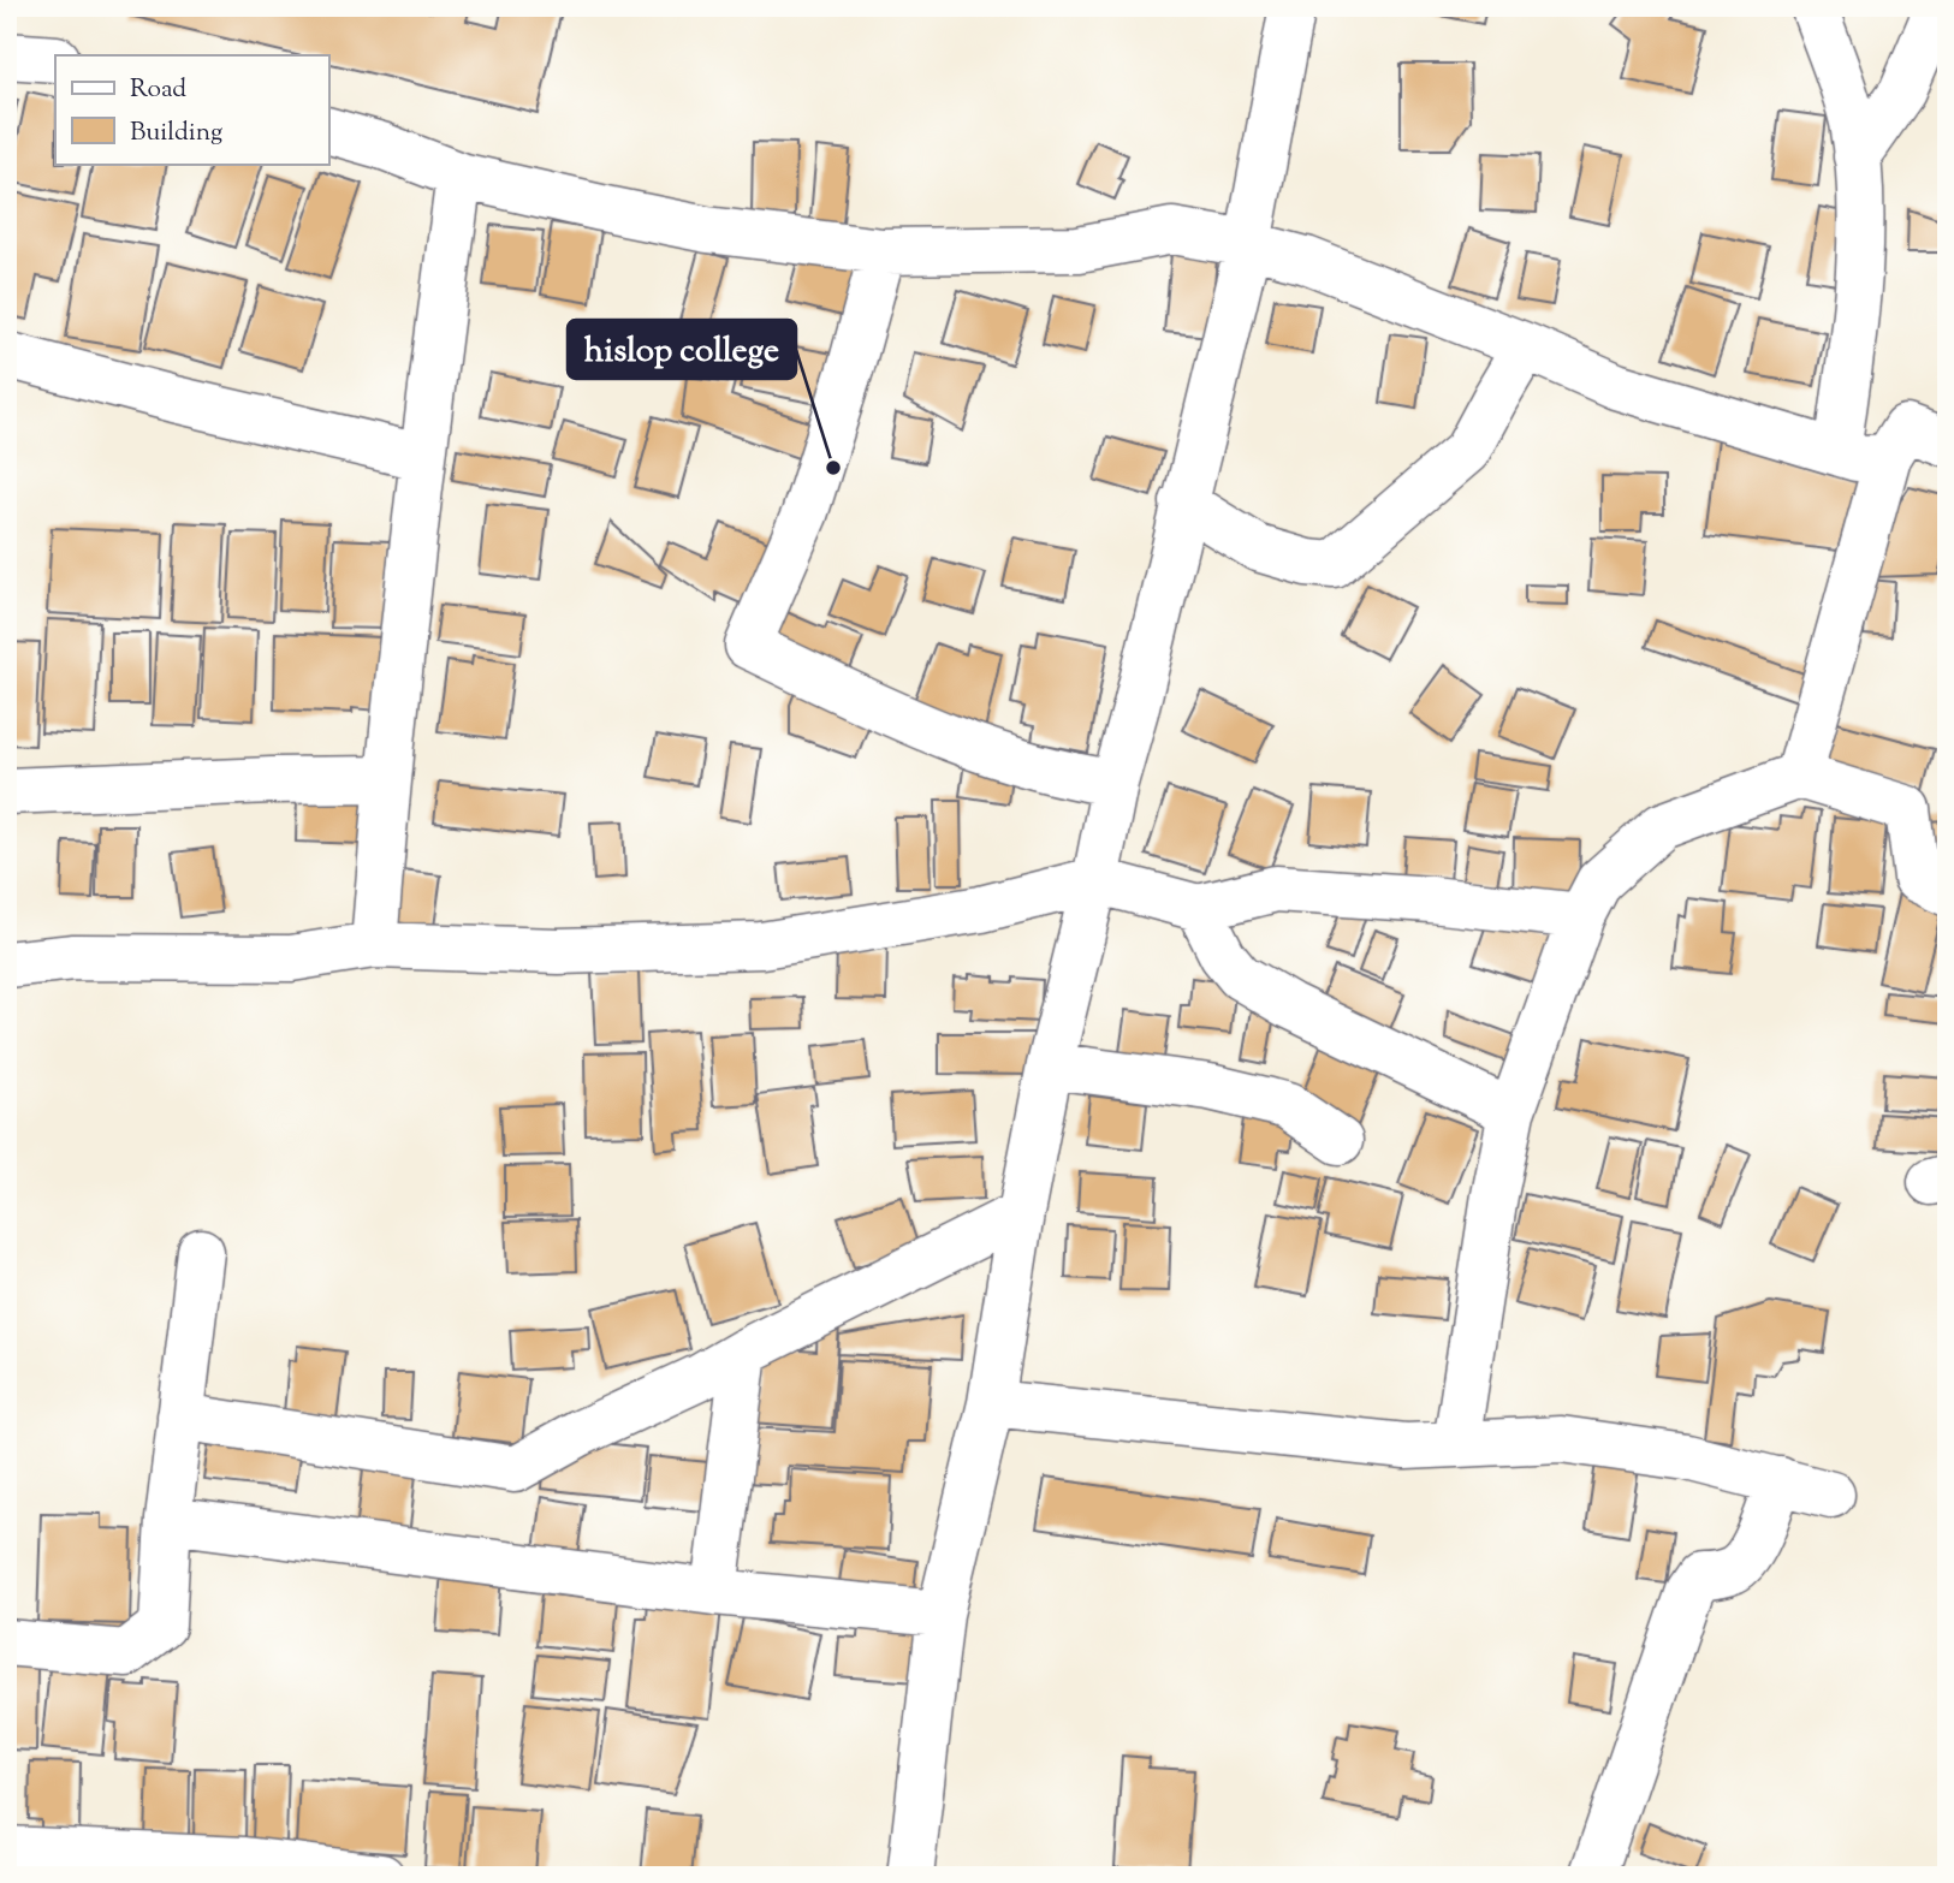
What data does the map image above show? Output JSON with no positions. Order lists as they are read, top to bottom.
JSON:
{
  "places": ["hislop college"],
  "legend": ["Road", "Building"]
}
